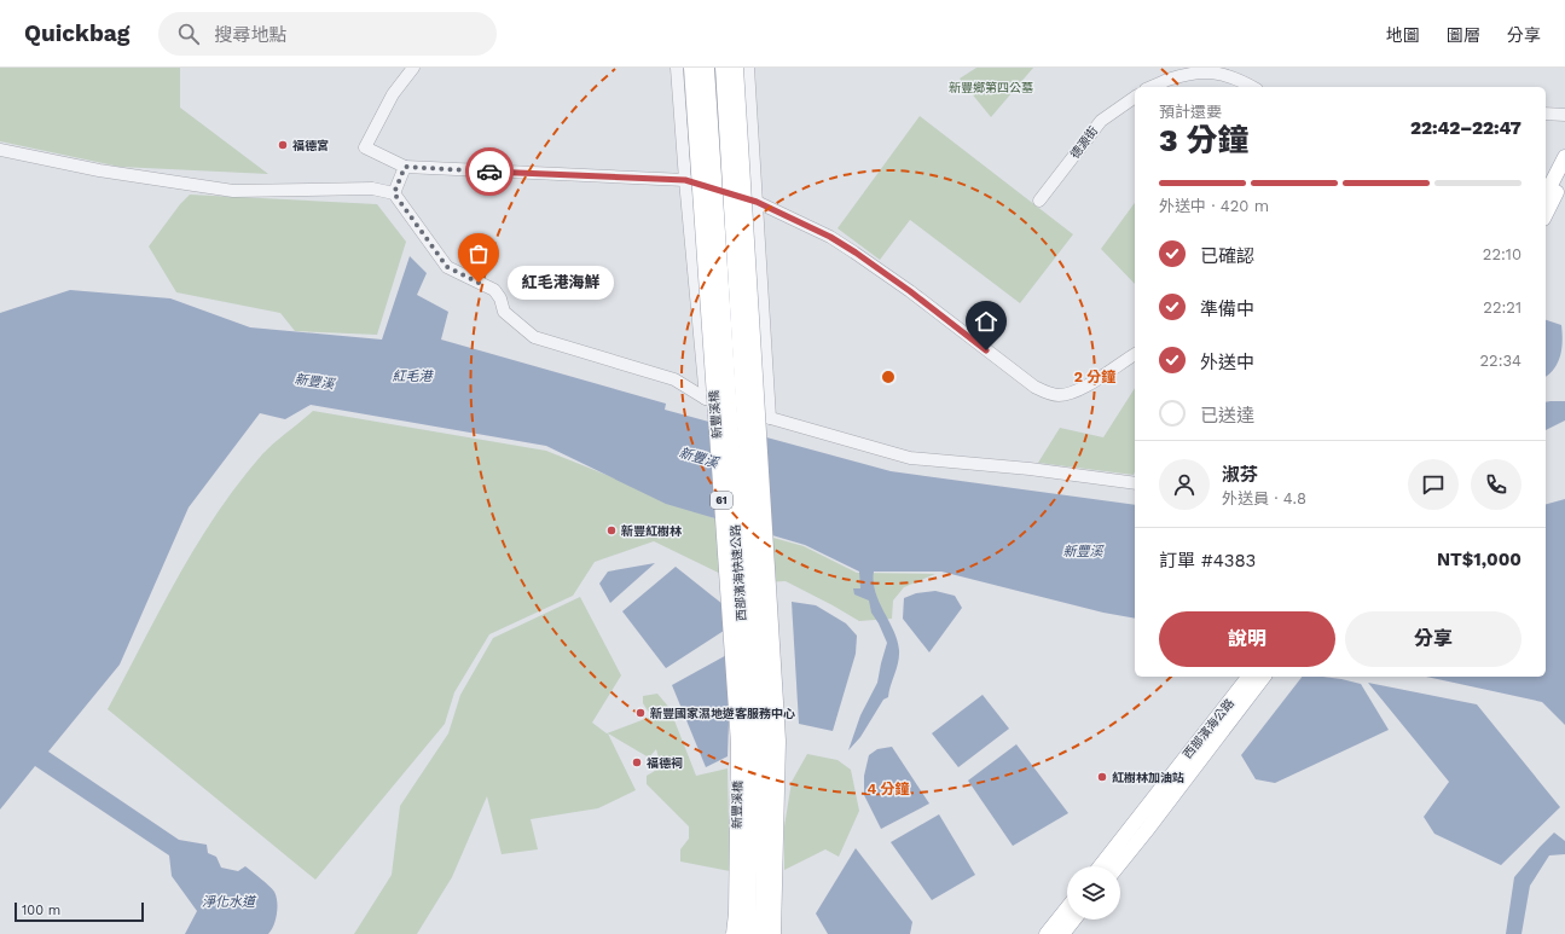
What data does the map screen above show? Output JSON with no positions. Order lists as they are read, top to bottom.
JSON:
{
  "streets": {
    "highway": ["61", "西部濱海快速公路"],
    "main road": ["新豐溪橋", "西部濱海公路"],
    "street": ["德源街"]
  },
  "water": ["紅毛港", "新豐溪", "淨化水道"],
  "parks": ["新豐鄉第四公墓"],
  "places": [
    "福德宮",
    "紅毛港海鮮",
    "新豐紅樹林",
    "新豐國家濕地遊客服務中心",
    "福德祠",
    "紅樹林加油站"
  ],
  "scale_bar": "100 m",
  "page": {
    "header": "Quickbag",
    "search": "搜尋地點",
    "nav": ["地圖", "圖層", "分享"],
    "heading": ["3 分鐘", "預計還要", "22:42–22:47"],
    "panel": [
      "淑芬",
      "外送員 · 4.8",
      "訂單 #4383",
      "NT$1,000"
    ],
    "bar": "外送中 · 420 m",
    "list": [
      ["已確認", "22:10"],
      ["準備中", "22:21"],
      ["外送中", "22:34"],
      "已送達"
    ],
    "bubble": "紅毛港海鮮",
    "buttons": ["說明", "分享"],
    "scale": "100 m"
  },
  "rings": ["2 分鐘", "4 分鐘"]
}
